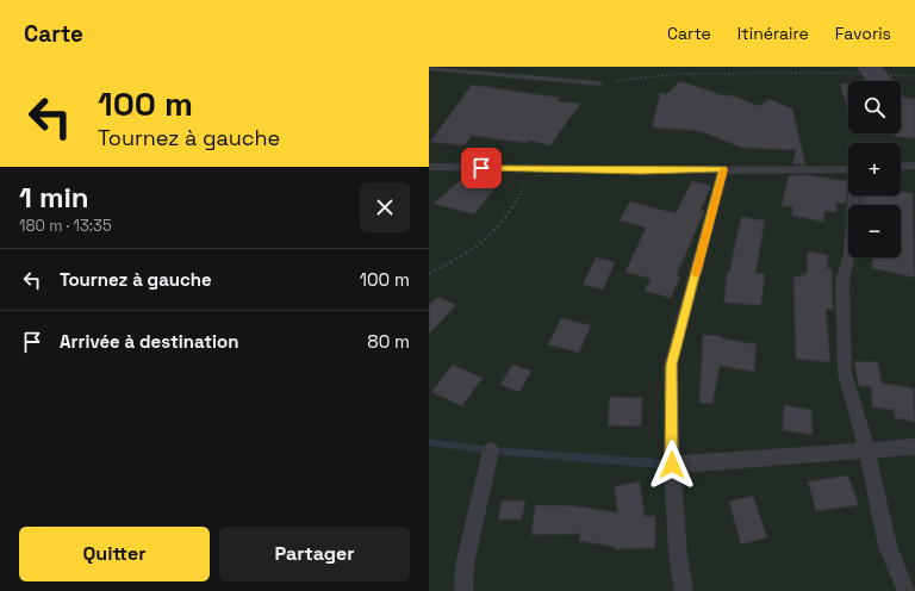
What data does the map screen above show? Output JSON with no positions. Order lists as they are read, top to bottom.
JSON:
{
  "page": {
    "header": "Carte",
    "nav": ["Carte", "Itinéraire", "Favoris"],
    "turn": ["100 m", "Tournez à gauche"],
    "map_buttons": ["+", "−"],
    "heading": ["1 min", "180 m · 13:35"],
    "list": [
      {
        "name": "Tournez à gauche",
        "value": "100 m"
      },
      {
        "name": "Arrivée à destination",
        "value": "80 m"
      }
    ],
    "buttons": ["Quitter", "Partager"]
  }
}
